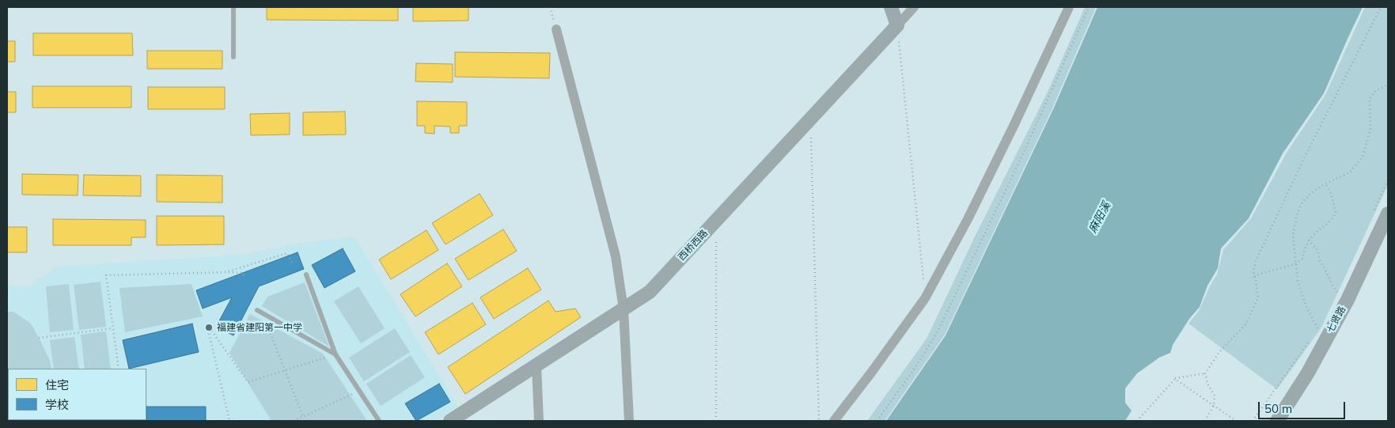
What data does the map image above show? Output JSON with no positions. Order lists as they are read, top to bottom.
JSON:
{
  "streets": {
    "main road": ["西桥西路", "七贤路"]
  },
  "water": ["麻阳溪"],
  "places": ["福建省建阳第一中学"],
  "legend": ["住宅", "学校"],
  "scale_bar": "50 m"
}
